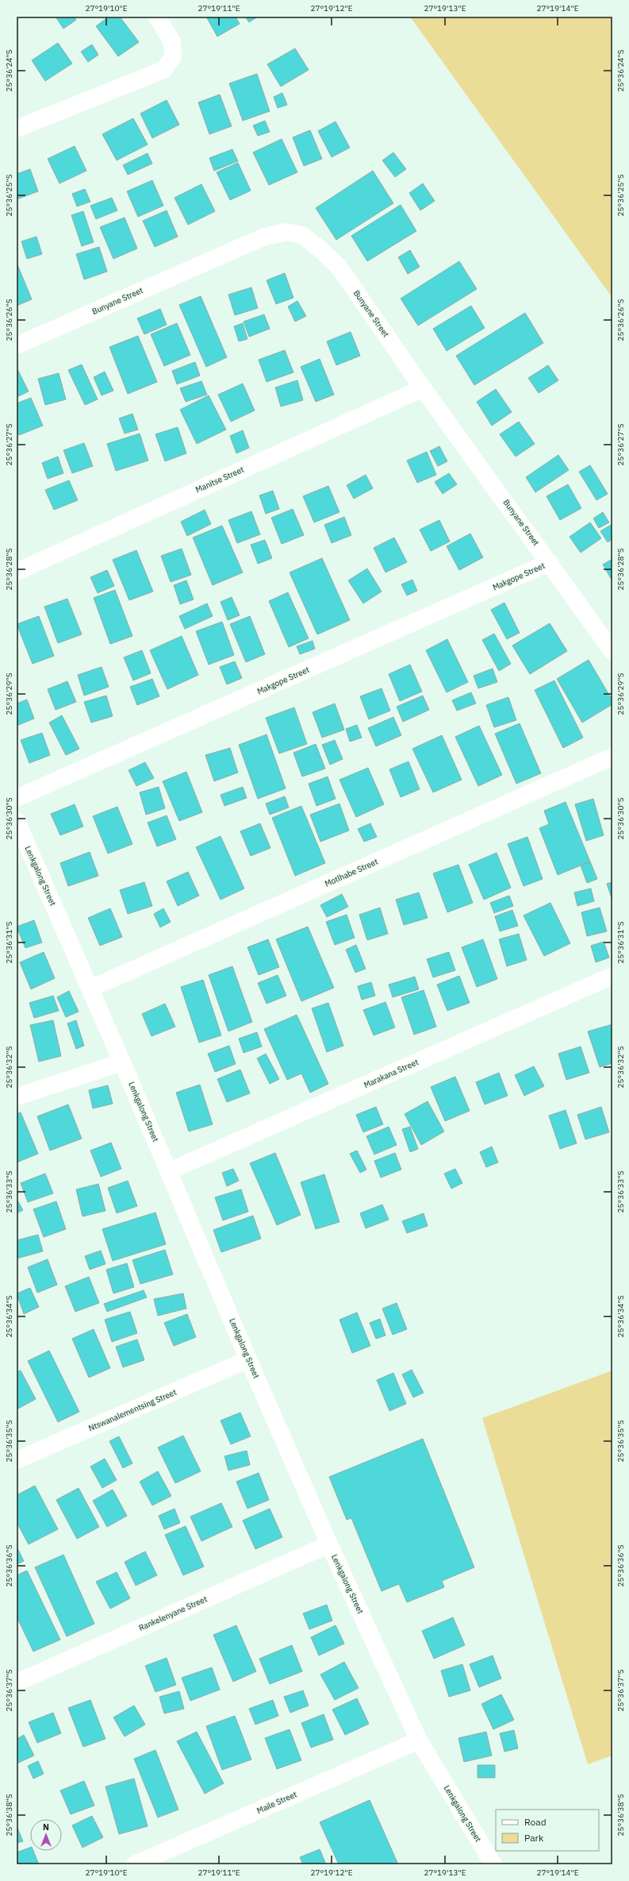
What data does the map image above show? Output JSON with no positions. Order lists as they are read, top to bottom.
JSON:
{
  "streets": {
    "street": [
      "Bunyane Street",
      "Manitse Street",
      "Makgope Street",
      "Motlhabe Street",
      "Lenkgalong Street",
      "Marakana Street",
      "Ntswanalementsing Street",
      "Rankelenyane Street",
      "Maile Street"
    ]
  },
  "crossings": [
    ["Bunyane Street", "Manitse Street"],
    ["Bunyane Street", "Makgope Street"],
    ["Motlhabe Street", "Lenkgalong Street"],
    ["Lenkgalong Street", "Marakana Street"],
    ["Lenkgalong Street", "Ntswanalementsing Street"],
    ["Lenkgalong Street", "Rankelenyane Street"],
    ["Lenkgalong Street", "Maile Street"]
  ],
  "legend": ["Road", "Park"],
  "north": "top",
  "coordinates": [
    "27°19'10\"E",
    "27°19'11\"E",
    "27°19'12\"E",
    "27°19'13\"E",
    "27°19'14\"E",
    "25°36'24\"S",
    "25°36'25\"S",
    "25°36'26\"S",
    "25°36'27\"S",
    "25°36'28\"S",
    "25°36'29\"S",
    "25°36'30\"S",
    "25°36'31\"S",
    "25°36'32\"S",
    "25°36'33\"S",
    "25°36'34\"S",
    "25°36'35\"S",
    "25°36'36\"S",
    "25°36'37\"S",
    "25°36'38\"S"
  ]
}
